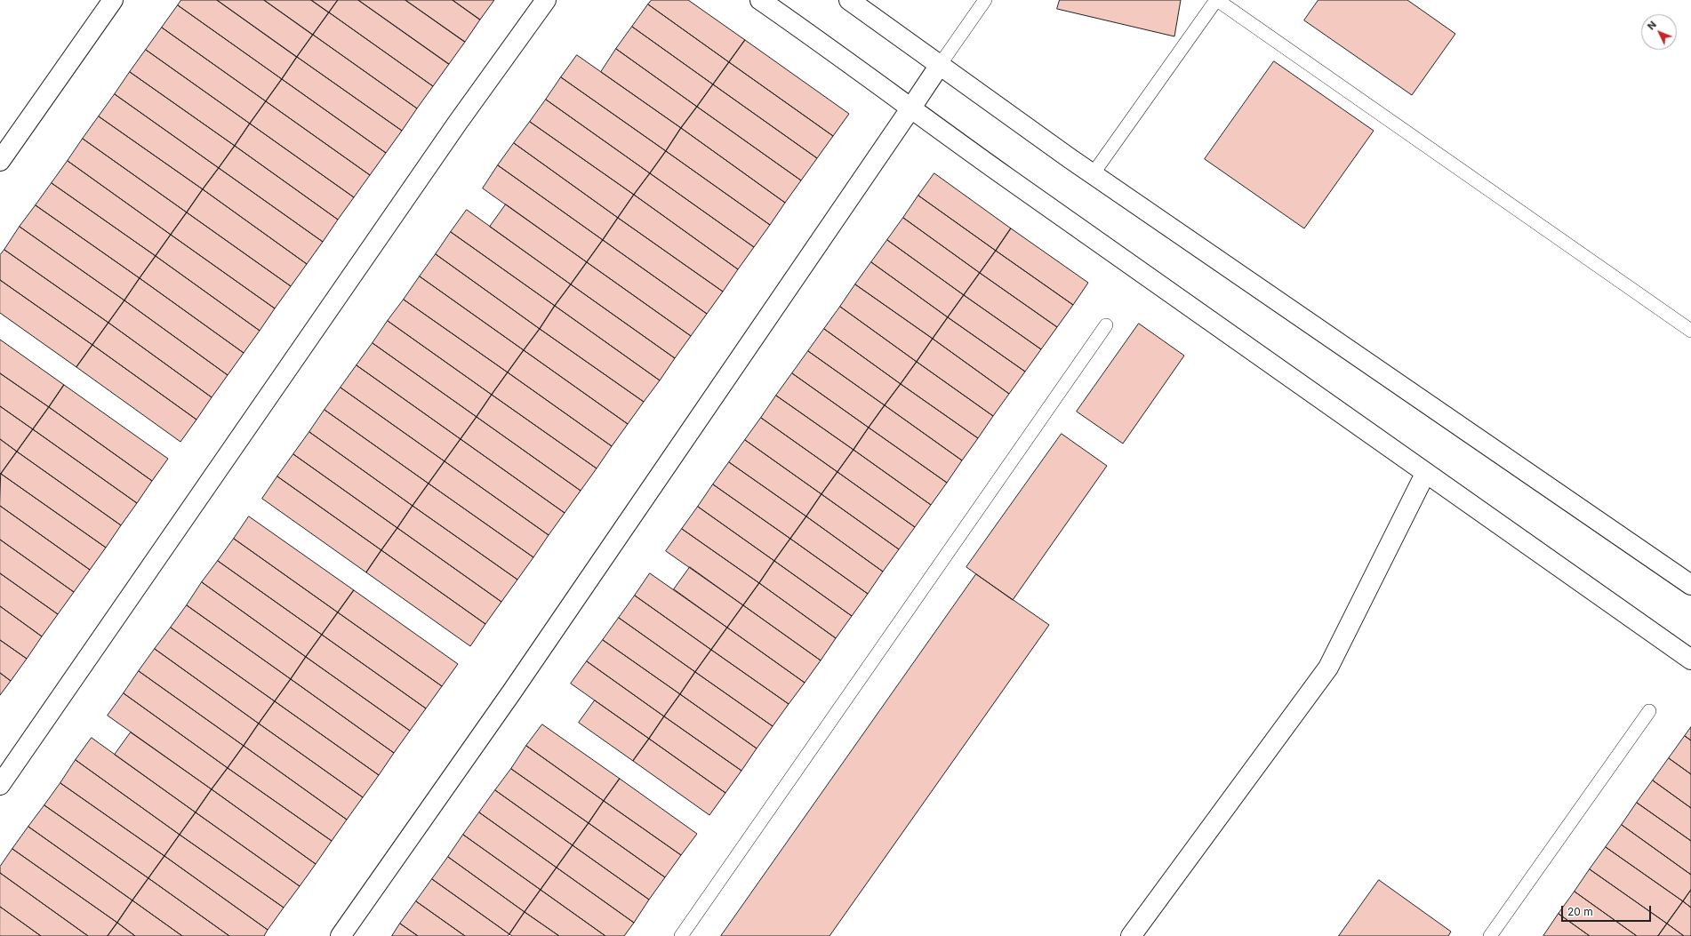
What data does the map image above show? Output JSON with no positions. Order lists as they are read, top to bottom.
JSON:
{
  "scale_bar": "20 m",
  "north": "top left"
}
